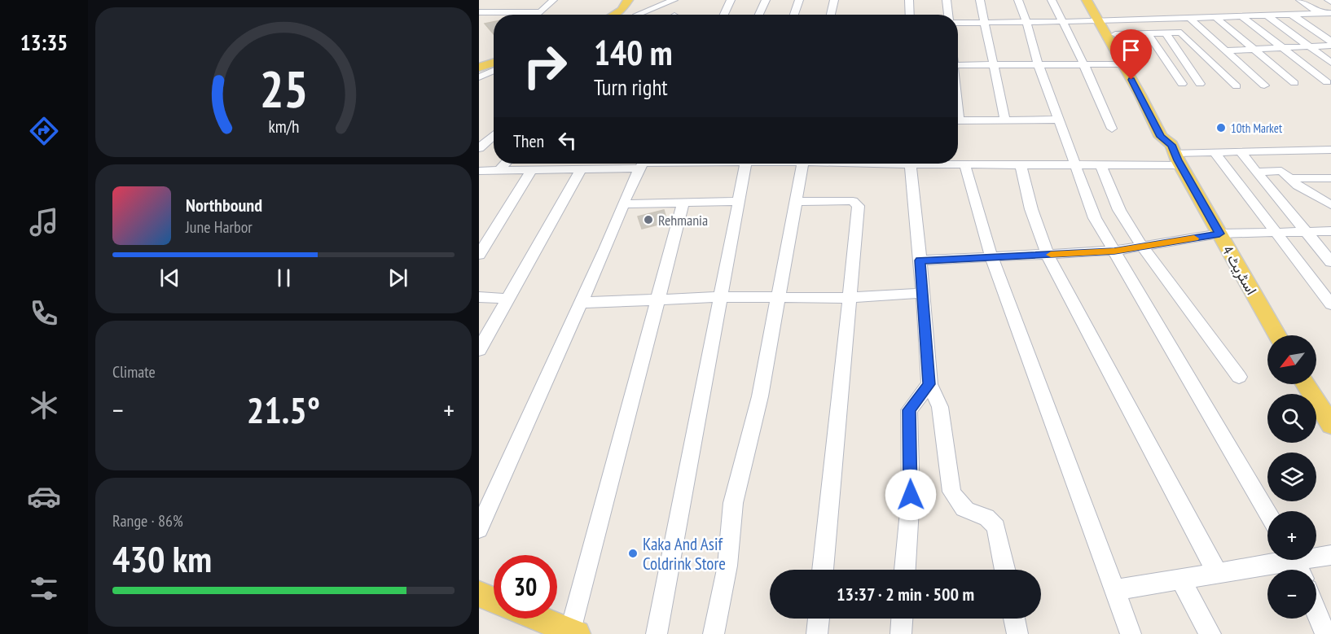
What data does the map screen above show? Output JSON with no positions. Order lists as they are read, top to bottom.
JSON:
{
  "streets": {
    "main road": ["اسٹریٹ 4"]
  },
  "places": ["10th Market", "Rehmania", "Kaka And Asif Coldrink Store"],
  "north": "bottom left",
  "page": {
    "tabs": "13:35",
    "turn": ["140 m", "Turn right"],
    "then": "Then",
    "song": ["Northbound", "June Harbor"],
    "tile": [
      "Climate",
      ["Range · 86%", "430 km"]
    ],
    "map_buttons": ["+", "−"],
    "heat": ["−", "21.5°", "+"],
    "limit": "30",
    "trip": "13:37 · 2 min · 500 m",
    "gauge": ["25", "km/h"]
  }
}
